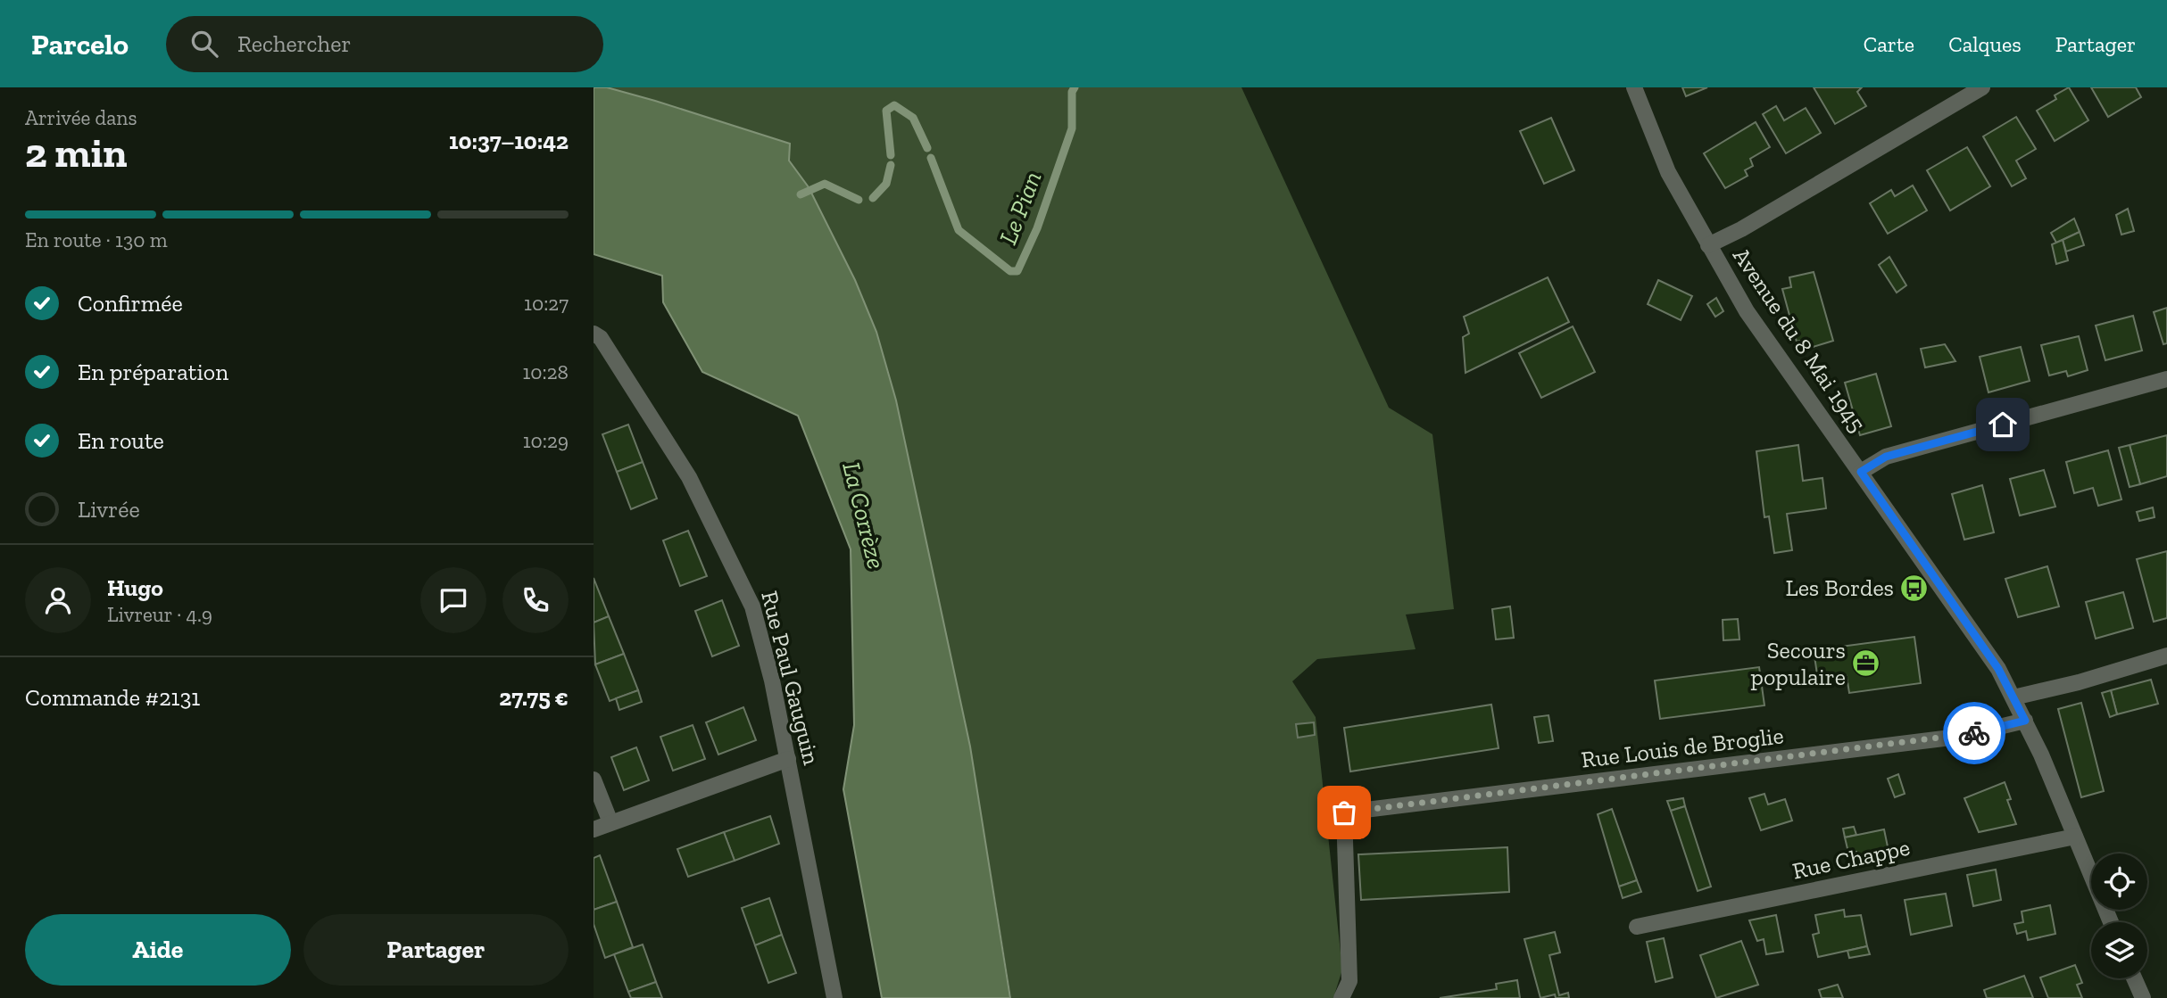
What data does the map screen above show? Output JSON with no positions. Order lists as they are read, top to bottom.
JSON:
{
  "streets": {
    "street": [
      "Avenue du 8 Mai 1945",
      "Rue Paul Gauguin",
      "Rue Louis de Broglie",
      "Rue Chappe"
    ]
  },
  "crossings": [
    ["Avenue du 8 Mai 1945", "Rue Louis de Broglie"],
    ["Avenue du 8 Mai 1945", "Rue Chappe"]
  ],
  "water": ["Le Pian", "La Corrèze"],
  "places": {
    "bus stop": ["Les Bordes"],
    "office": ["Secours populaire"]
  },
  "page": {
    "header": "Parcelo",
    "search": "Rechercher",
    "nav": ["Carte", "Calques", "Partager"],
    "heading": ["2 min", "Arrivée dans", "10:37–10:42"],
    "panel": [
      "Hugo",
      "Livreur · 4.9",
      "Commande #2131",
      "27.75 €"
    ],
    "bar": "En route · 130 m",
    "list": [
      ["Confirmée", "10:27"],
      ["En préparation", "10:28"],
      ["En route", "10:29"],
      "Livrée"
    ],
    "buttons": ["Aide", "Partager"]
  }
}
